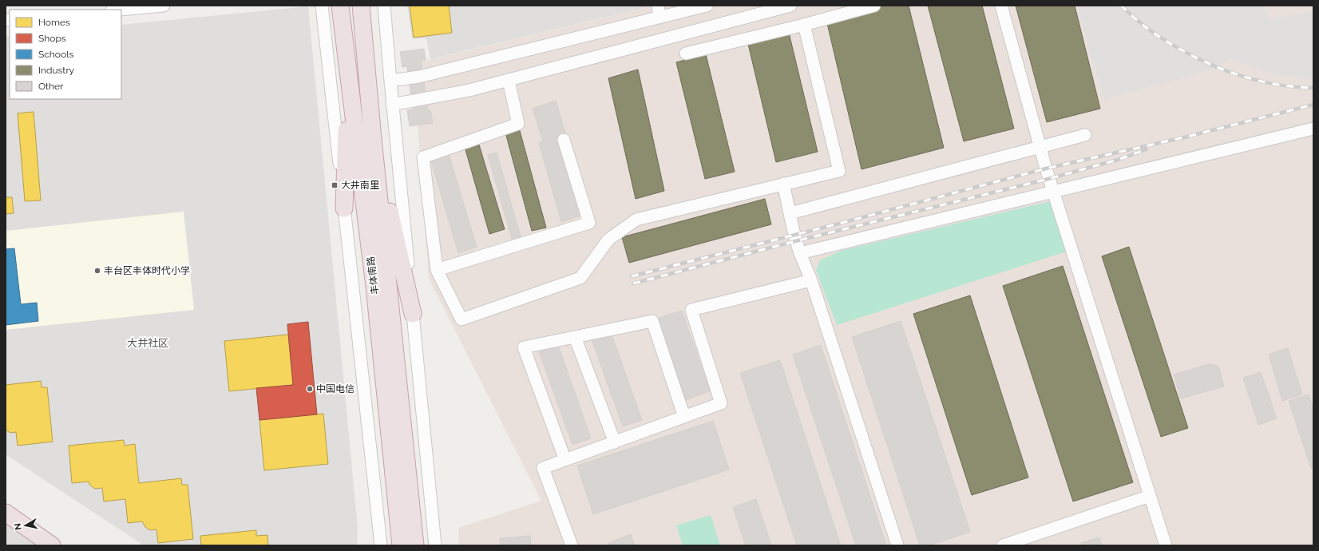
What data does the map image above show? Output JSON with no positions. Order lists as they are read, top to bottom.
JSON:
{
  "streets": {
    "highway": ["丰体南路"]
  },
  "districts": ["大井社区"],
  "places": {
    "transit": ["大井南里"],
    "other": ["丰台区丰体时代小学", "中国电信"]
  },
  "legend": [
    "Homes",
    "Shops",
    "Schools",
    "Industry",
    "Other"
  ],
  "north": "left"
}
